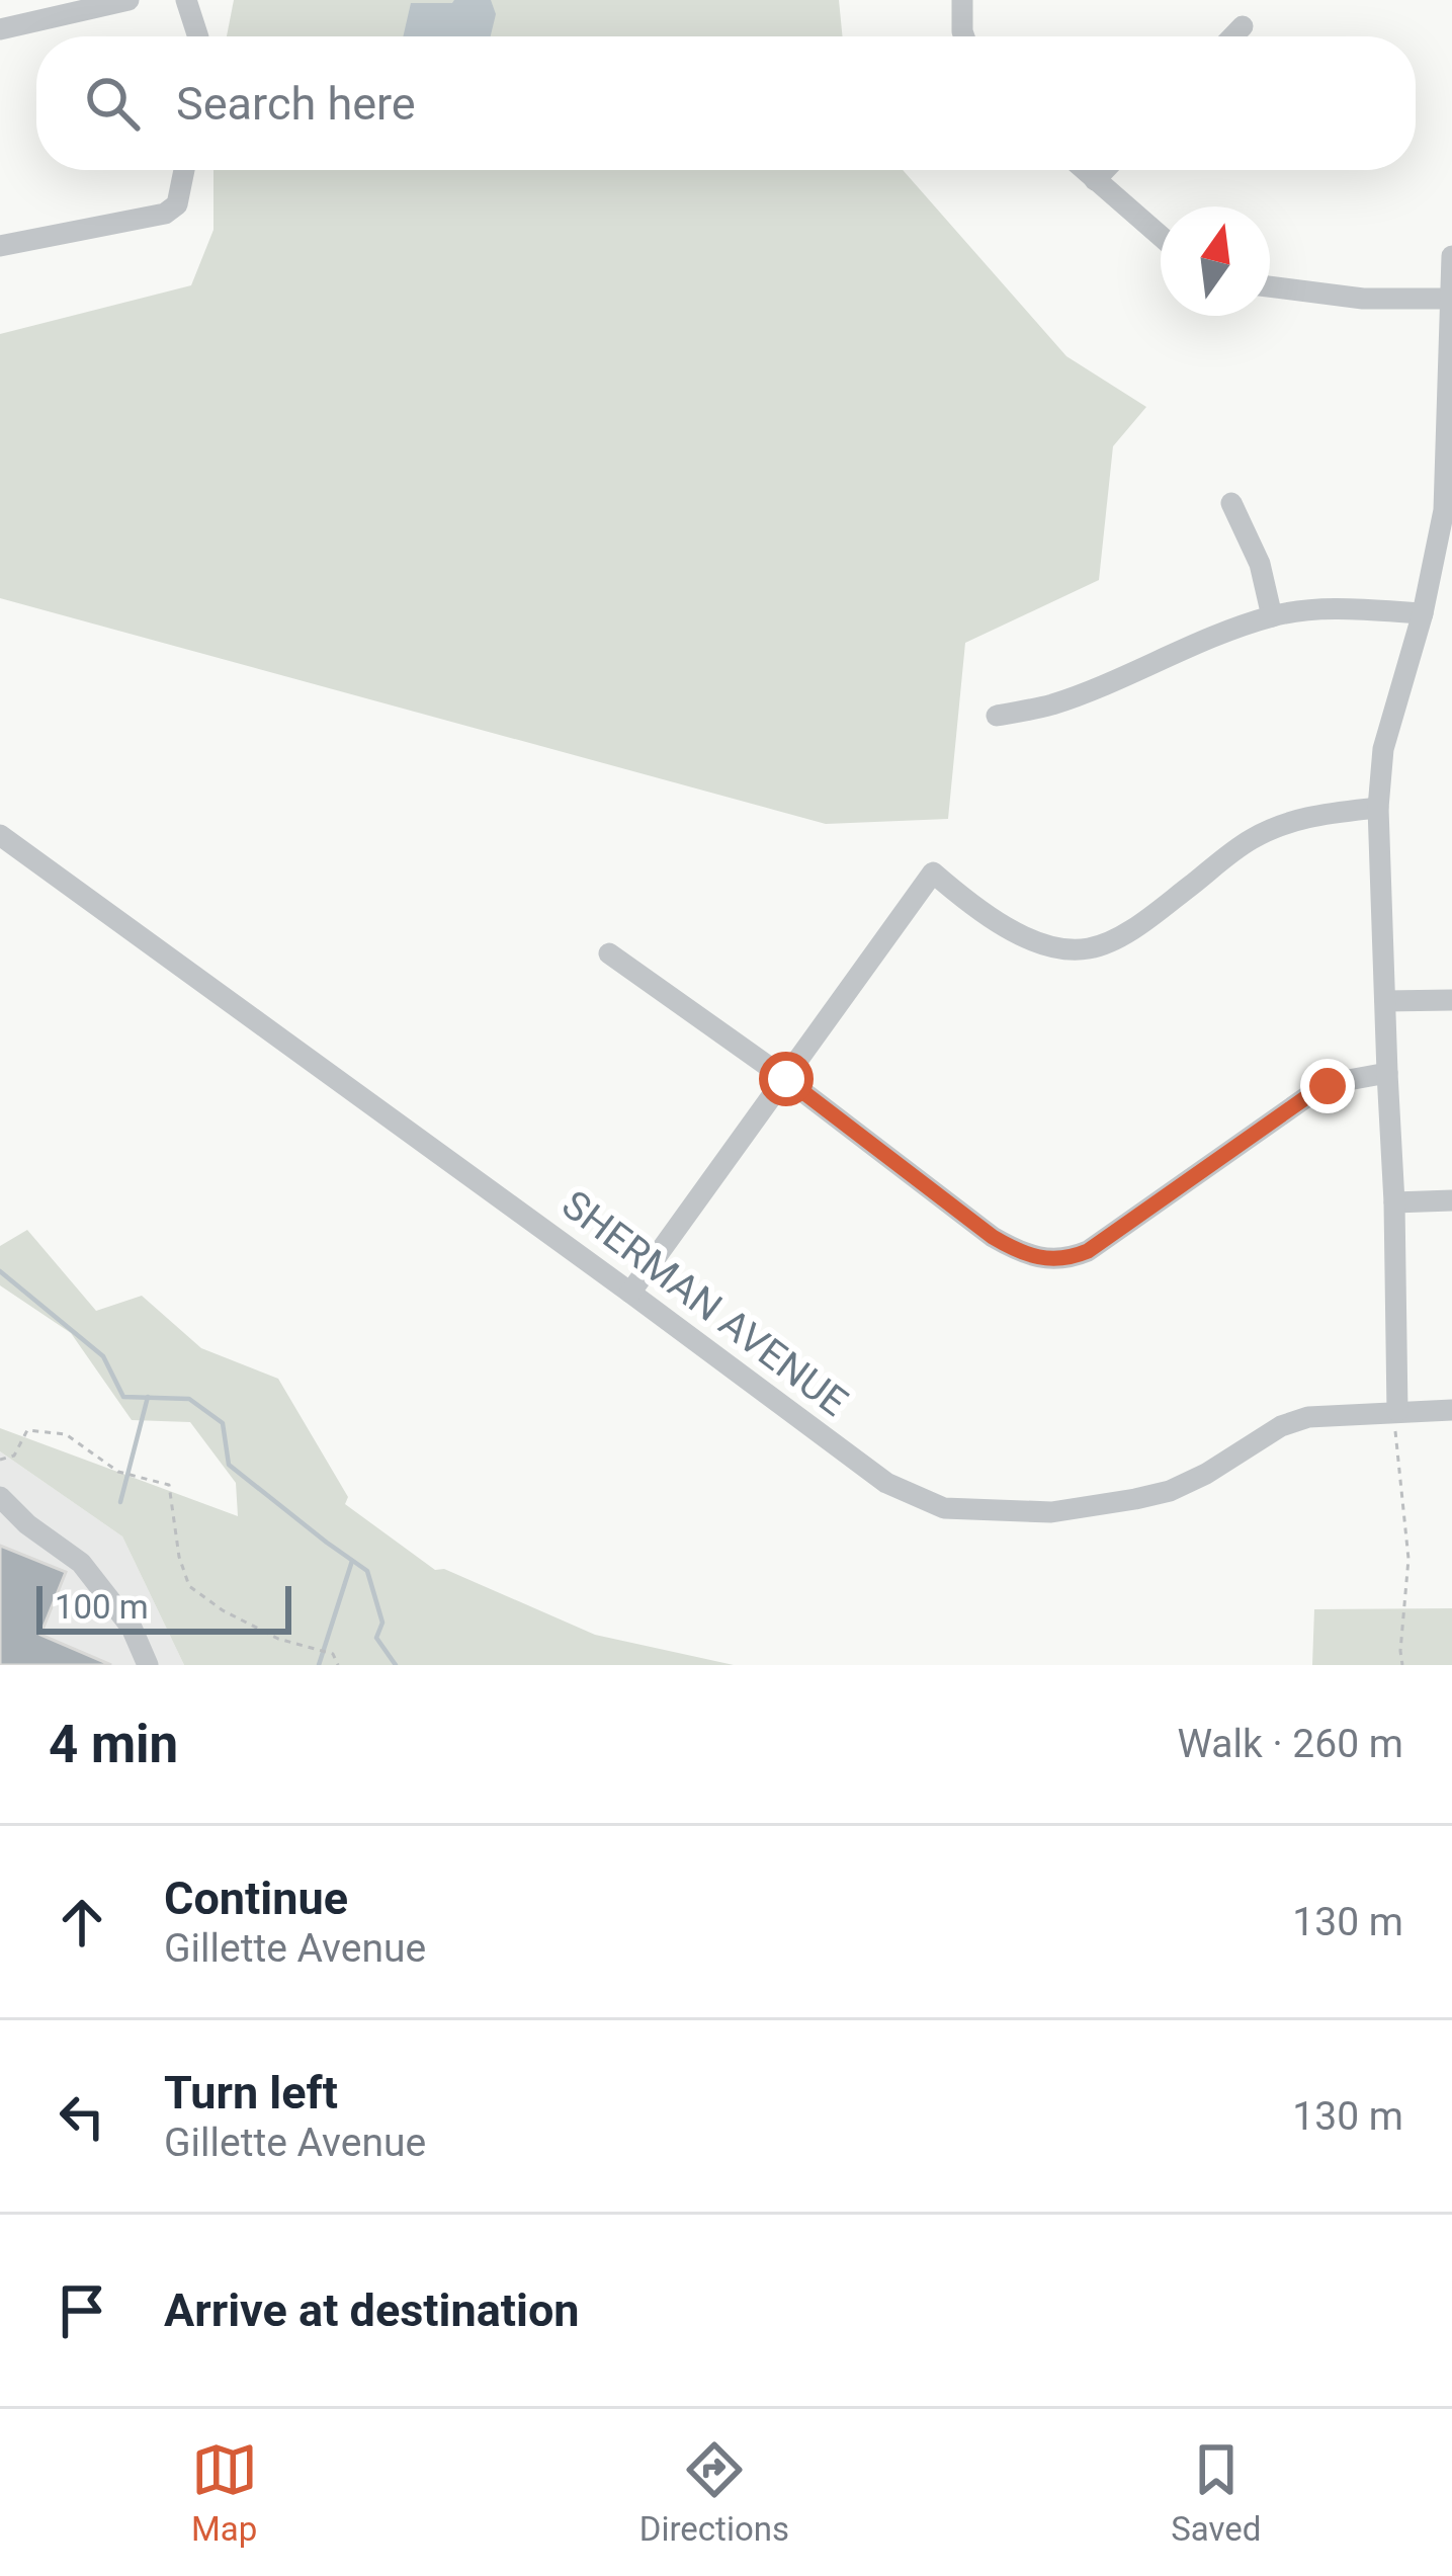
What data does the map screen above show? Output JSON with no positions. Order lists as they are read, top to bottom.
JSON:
{
  "streets": {
    "street": ["SHERMAN AVENUE"]
  },
  "scale_bar": "100 m",
  "north": "top",
  "page": {
    "search": "Search here",
    "scale": "100 m",
    "heading": ["4 min", "Walk · 260 m"],
    "list": [
      ["Continue", "Gillette Avenue", "130 m"],
      ["Turn left", "Gillette Avenue", "130 m"],
      "Arrive at destination"
    ],
    "nav": ["Map", "Directions", "Saved"]
  }
}
